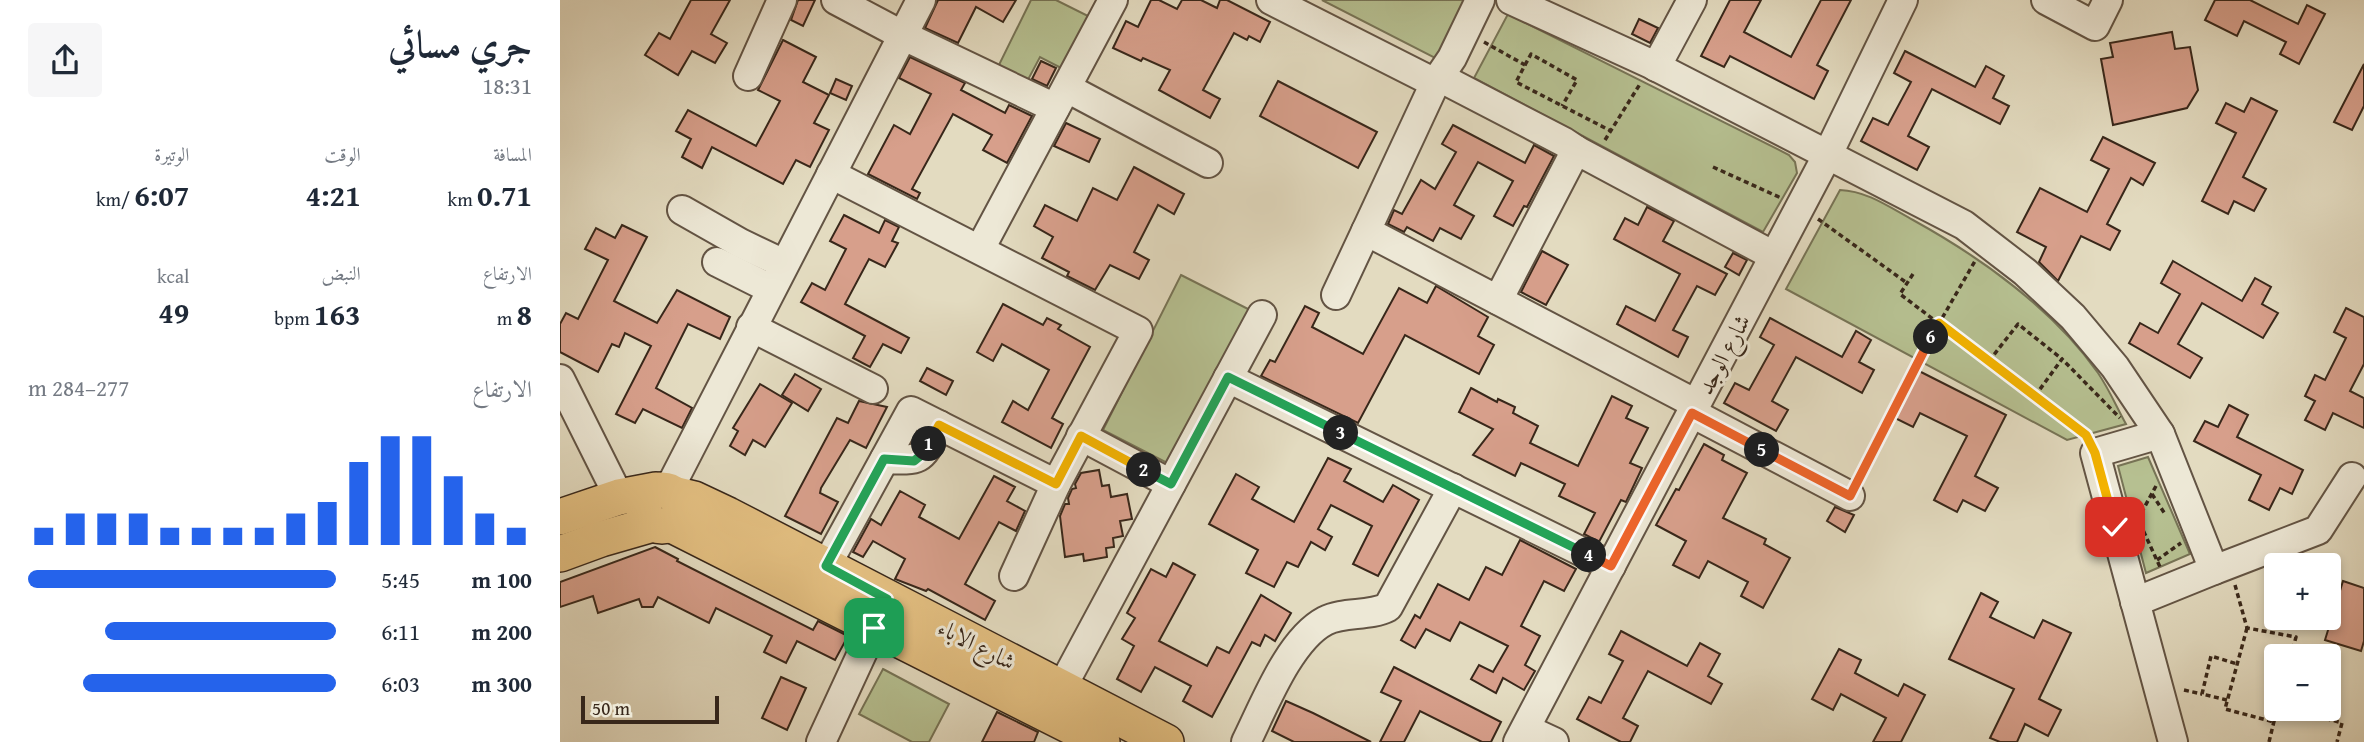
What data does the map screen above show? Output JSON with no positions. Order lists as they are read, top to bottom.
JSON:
{
  "streets": {
    "main road": ["شارع الاباء"],
    "street": ["شارع الوجد"]
  },
  "scale_bar": "50 m",
  "page": {
    "heading": ["جري مسائي", "18:31"],
    "stats": [
      ["المسافة", "0.71 km"],
      ["الوقت", "4:21"],
      ["الوتيرة", "6:07 /km"],
      ["الارتفاع", "8 m"],
      ["النبض", "163 bpm"],
      ["kcal", "49"]
    ],
    "pins": [
      "6",
      "3",
      "1",
      "5",
      "2",
      "4"
    ],
    "chart": ["الارتفاع", "277–284 m"],
    "map_buttons": ["+", "−"],
    "list": [
      {
        "name": "100 m",
        "note": "5:45"
      },
      {
        "name": "200 m",
        "note": "6:11"
      },
      {
        "name": "300 m",
        "note": "6:03"
      }
    ],
    "scale": "50 m"
  }
}
